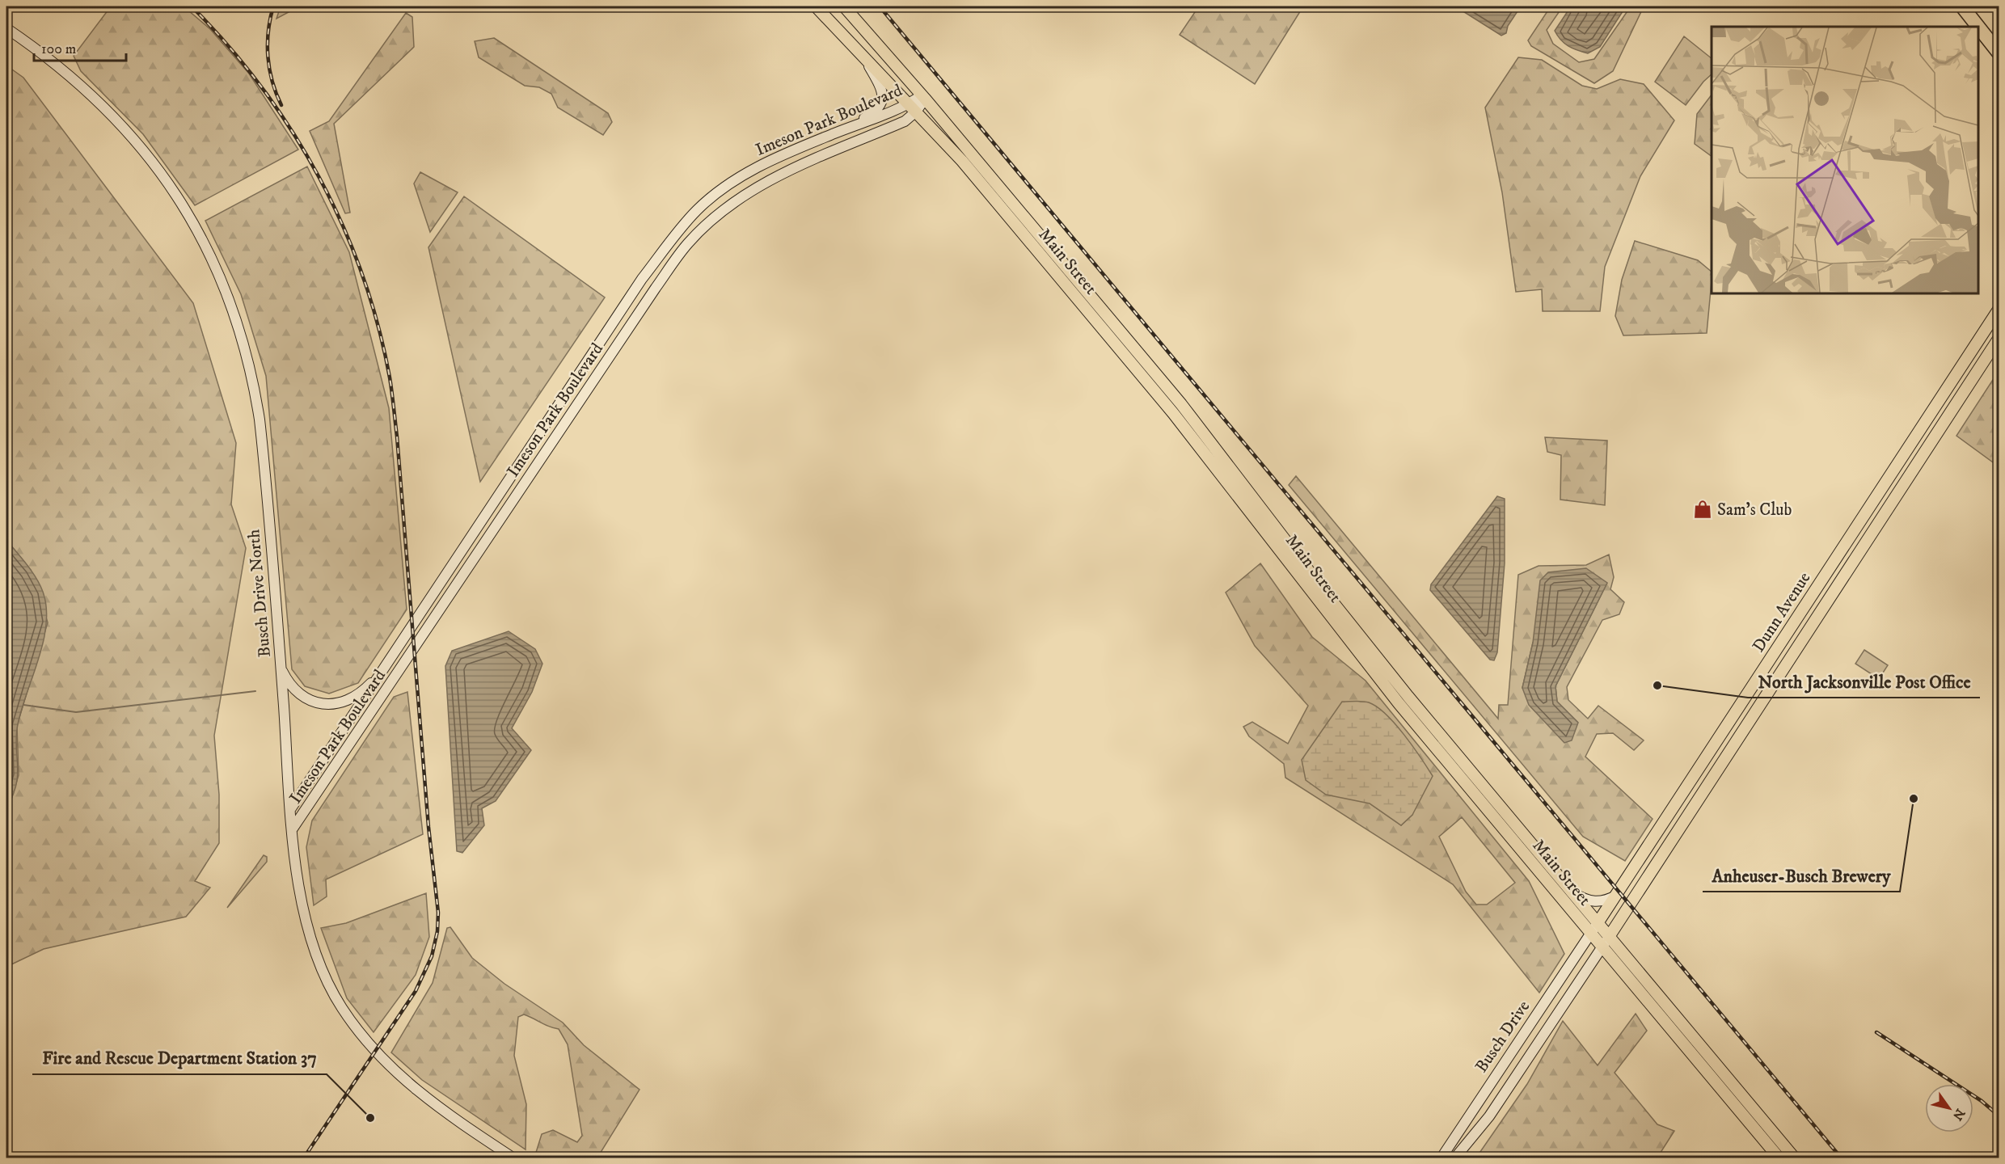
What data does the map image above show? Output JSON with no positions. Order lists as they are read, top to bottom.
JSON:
{
  "streets": {
    "main road": ["Main Street", "Dunn Avenue"],
    "street": ["Imeson Park Boulevard", "Busch Drive North", "Busch Drive"]
  },
  "crossings": [
    ["Imeson Park Boulevard", "Main Street"],
    ["Imeson Park Boulevard", "Busch Drive North"],
    ["Main Street", "Dunn Avenue"],
    ["Main Street", "Busch Drive"],
    ["Dunn Avenue", "Busch Drive"]
  ],
  "places": {
    "shop": ["Sam's Club"],
    "other": ["North Jacksonville Post Office", "Anheuser-Busch Brewery", "Fire and Rescue Department Station 37"]
  },
  "scale_bar": "100 m",
  "north": "bottom right"
}
